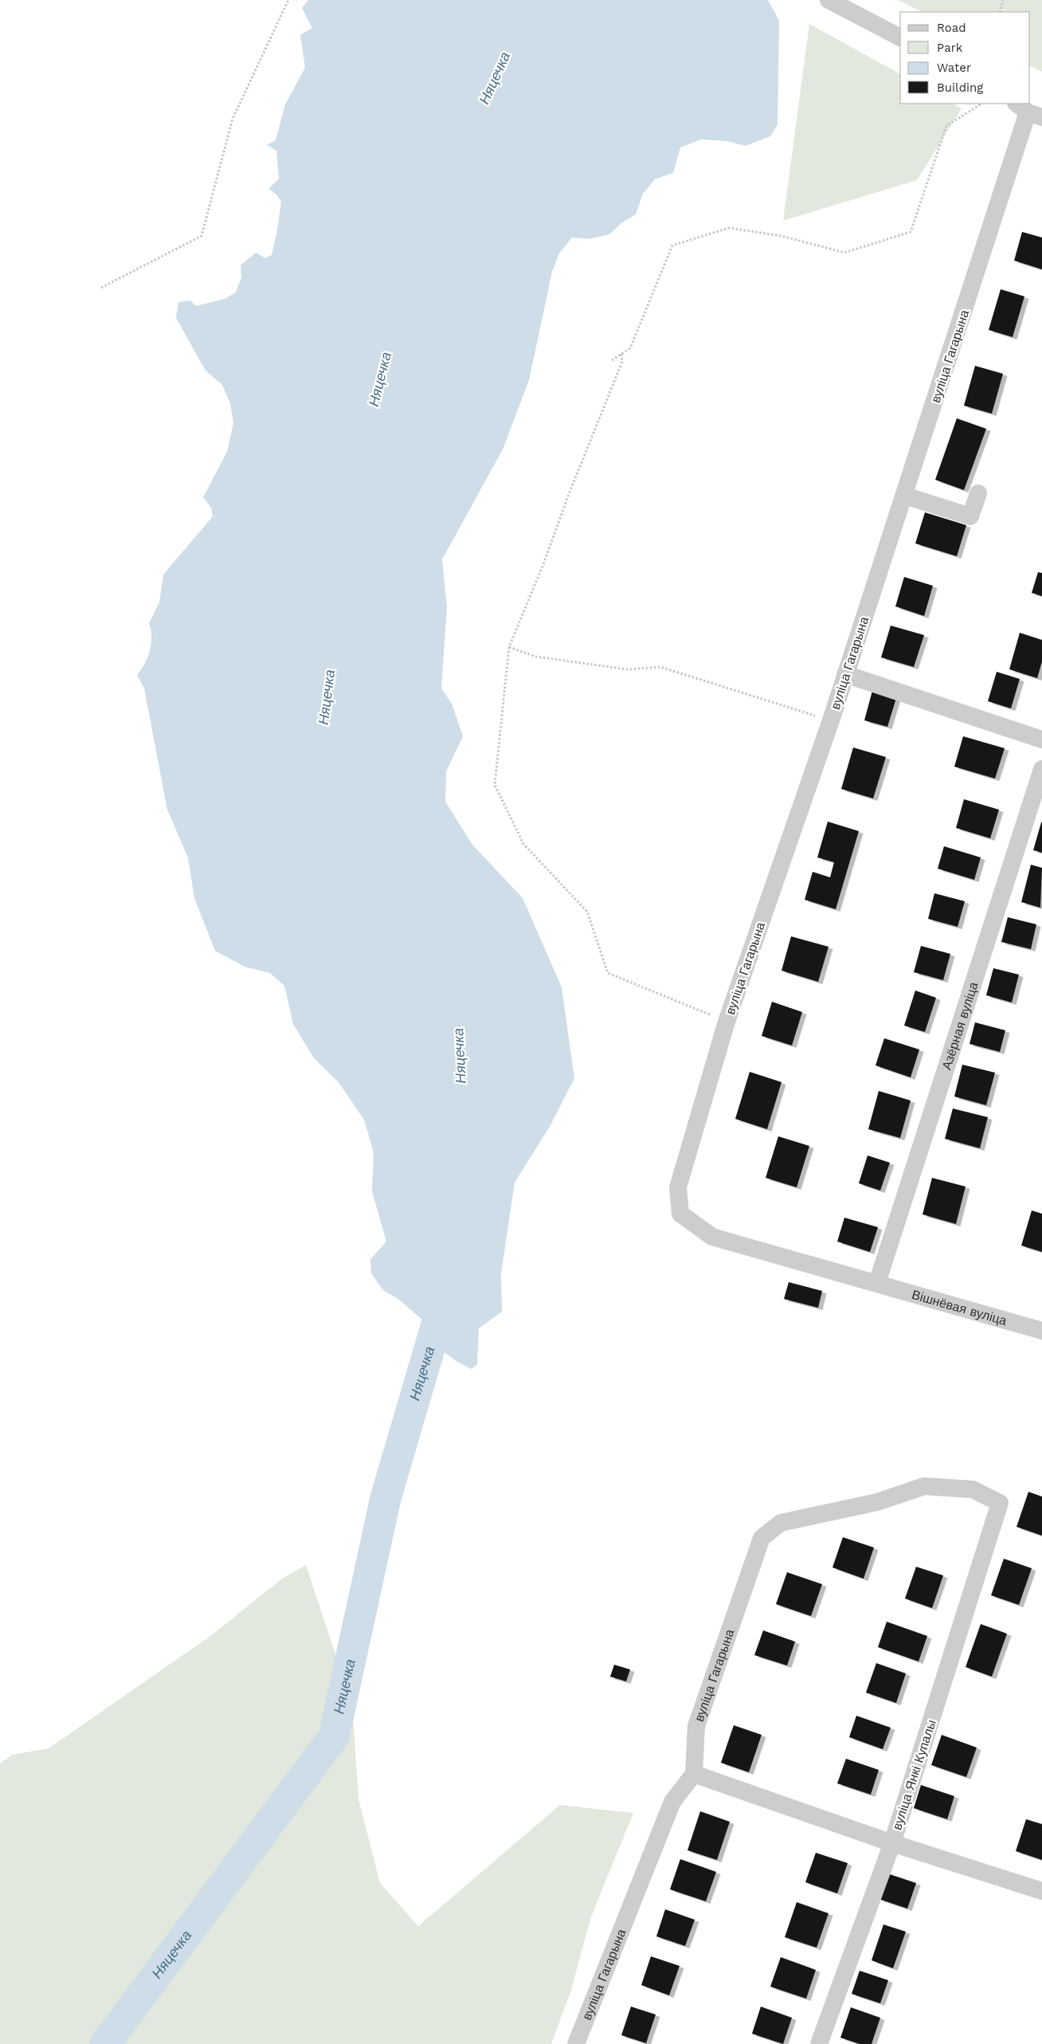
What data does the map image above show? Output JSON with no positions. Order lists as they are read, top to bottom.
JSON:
{
  "streets": {
    "street": [
      "вуліца Гагарына",
      "Азёрная вуліца",
      "Вішнёвая вуліца",
      "вуліца Янкі Купалы"
    ]
  },
  "crossings": [
    ["вуліца Гагарына", "Вішнёвая вуліца"],
    ["вуліца Гагарына", "вуліца Янкі Купалы"],
    ["Азёрная вуліца", "Вішнёвая вуліца"]
  ],
  "water": ["Няцечка"],
  "legend": [
    "Road",
    "Park",
    "Water",
    "Building"
  ]
}
